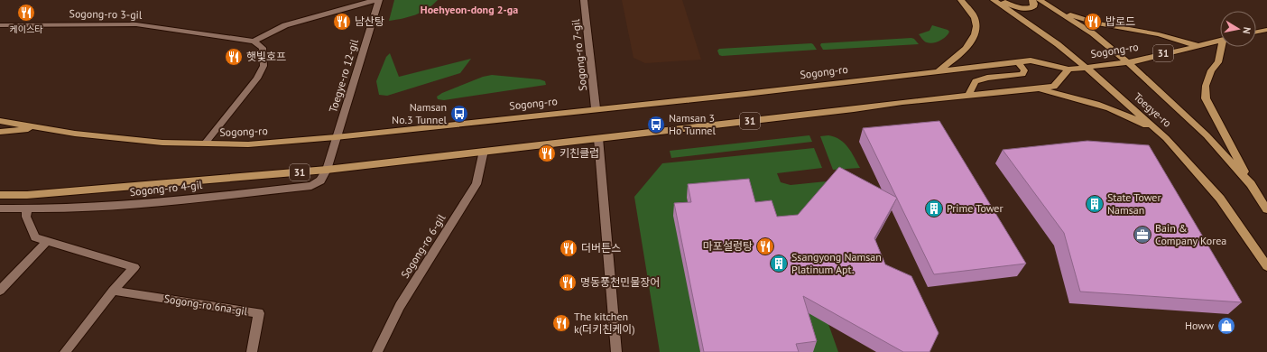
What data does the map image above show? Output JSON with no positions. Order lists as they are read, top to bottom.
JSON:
{
  "streets": {
    "main road": ["Sogong-ro", "31", "Toegye-ro"],
    "street": [
      "Sogong-ro 3-gil",
      "Sogong-ro 7-gil",
      "Toegye-ro 12-gil",
      "Sogong-ro 4-gil",
      "Sogong-ro 6-gil",
      "Sogong-ro 6na-gil"
    ]
  },
  "crossings": [
    ["Sogong-ro", "31"],
    ["Sogong-ro", "Sogong-ro 7-gil"],
    ["Sogong-ro", "Toegye-ro 12-gil"],
    ["Sogong-ro", "Toegye-ro"],
    ["31", "Toegye-ro 12-gil"],
    ["31", "Sogong-ro 4-gil"],
    ["31", "Sogong-ro 6-gil"],
    ["Toegye-ro 12-gil", "Sogong-ro 4-gil"]
  ],
  "districts": ["Hoehyeon-dong 2-ga"],
  "places": {
    "restaurant": [
      "케이스타",
      "남산탕",
      "밥로드",
      "햇빛호프",
      "키친클럽",
      "마포설렁탕",
      "더버튼스",
      "명동풍천민물장어",
      "The kitchen k(더키친케이)"
    ],
    "bus stop": ["Namsan No.3 Tunnel", "Namsan 3 Ho Tunnel"],
    "building": ["State Tower Namsan", "Prime Tower", "Ssangyong Namsan Platinum Apt."],
    "office": ["Bain & Company Korea"],
    "shop": ["Howw"]
  },
  "north": "right"
}
